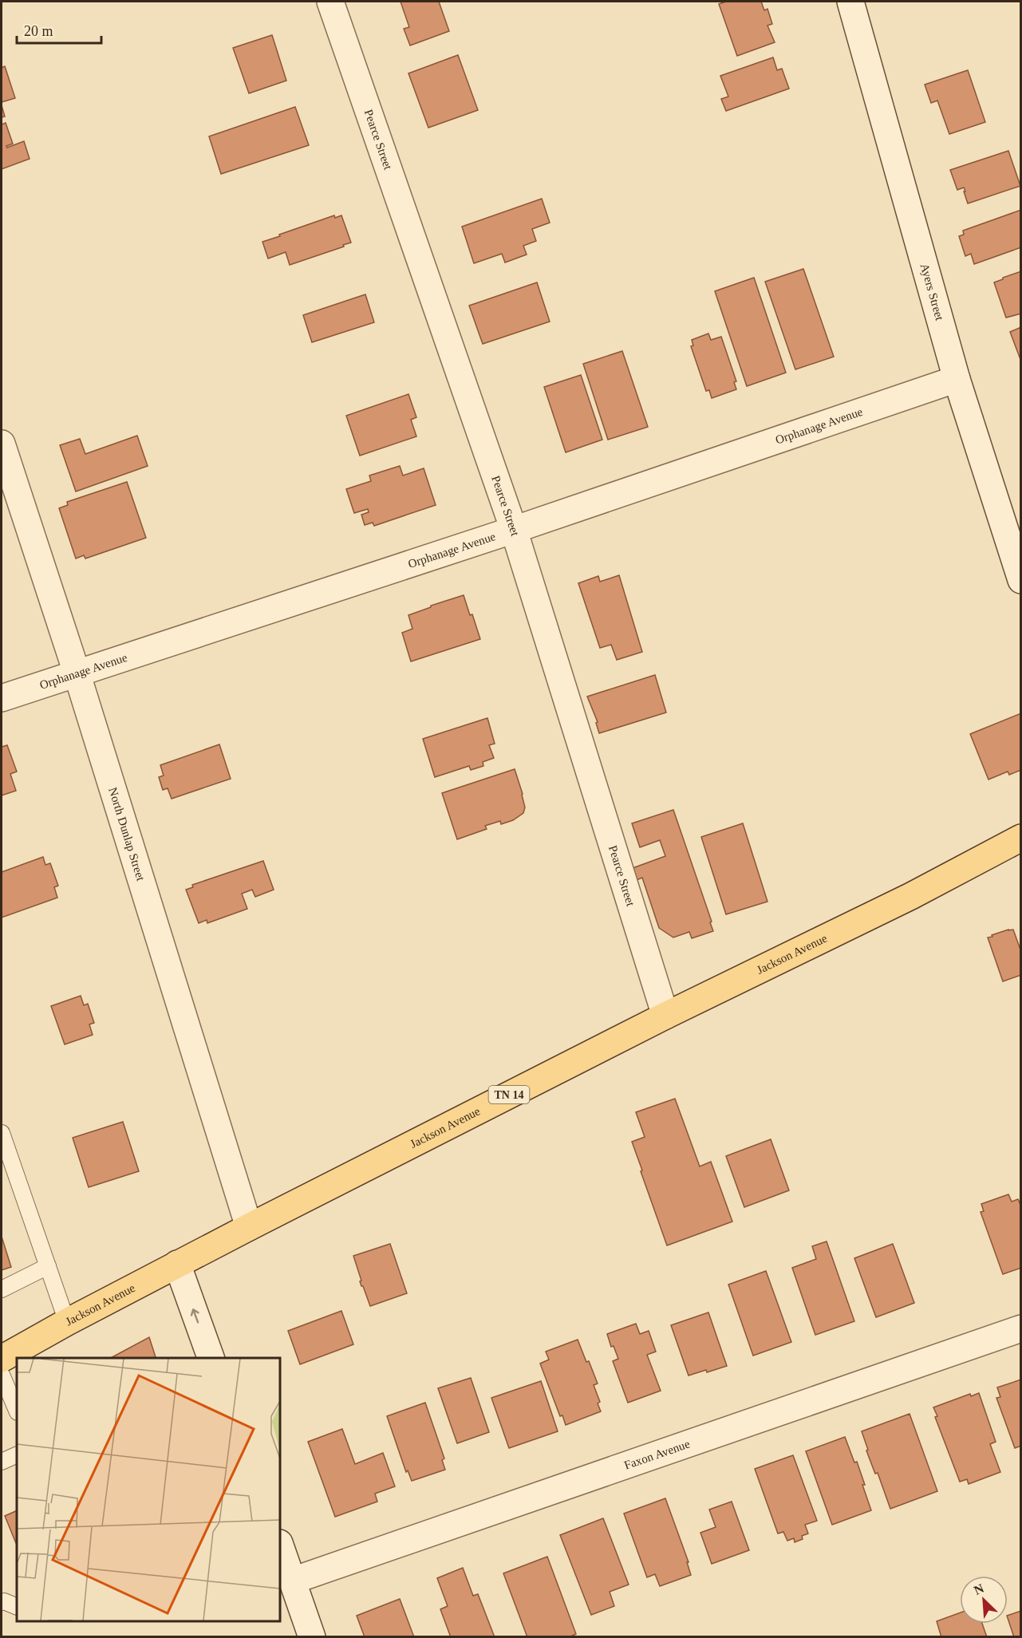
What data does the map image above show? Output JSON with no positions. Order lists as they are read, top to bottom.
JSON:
{
  "streets": {
    "main road": ["Jackson Avenue", "TN 14"],
    "street": [
      "Pearce Street",
      "Ayers Street",
      "Orphanage Avenue",
      "North Dunlap Street",
      "Faxon Avenue"
    ]
  },
  "crossings": [
    ["Pearce Street", "Orphanage Avenue"],
    ["Pearce Street", "Jackson Avenue"],
    ["Ayers Street", "Orphanage Avenue"],
    ["Orphanage Avenue", "North Dunlap Street"],
    ["North Dunlap Street", "Jackson Avenue"]
  ],
  "scale_bar": "20 m",
  "north": "top left"
}
